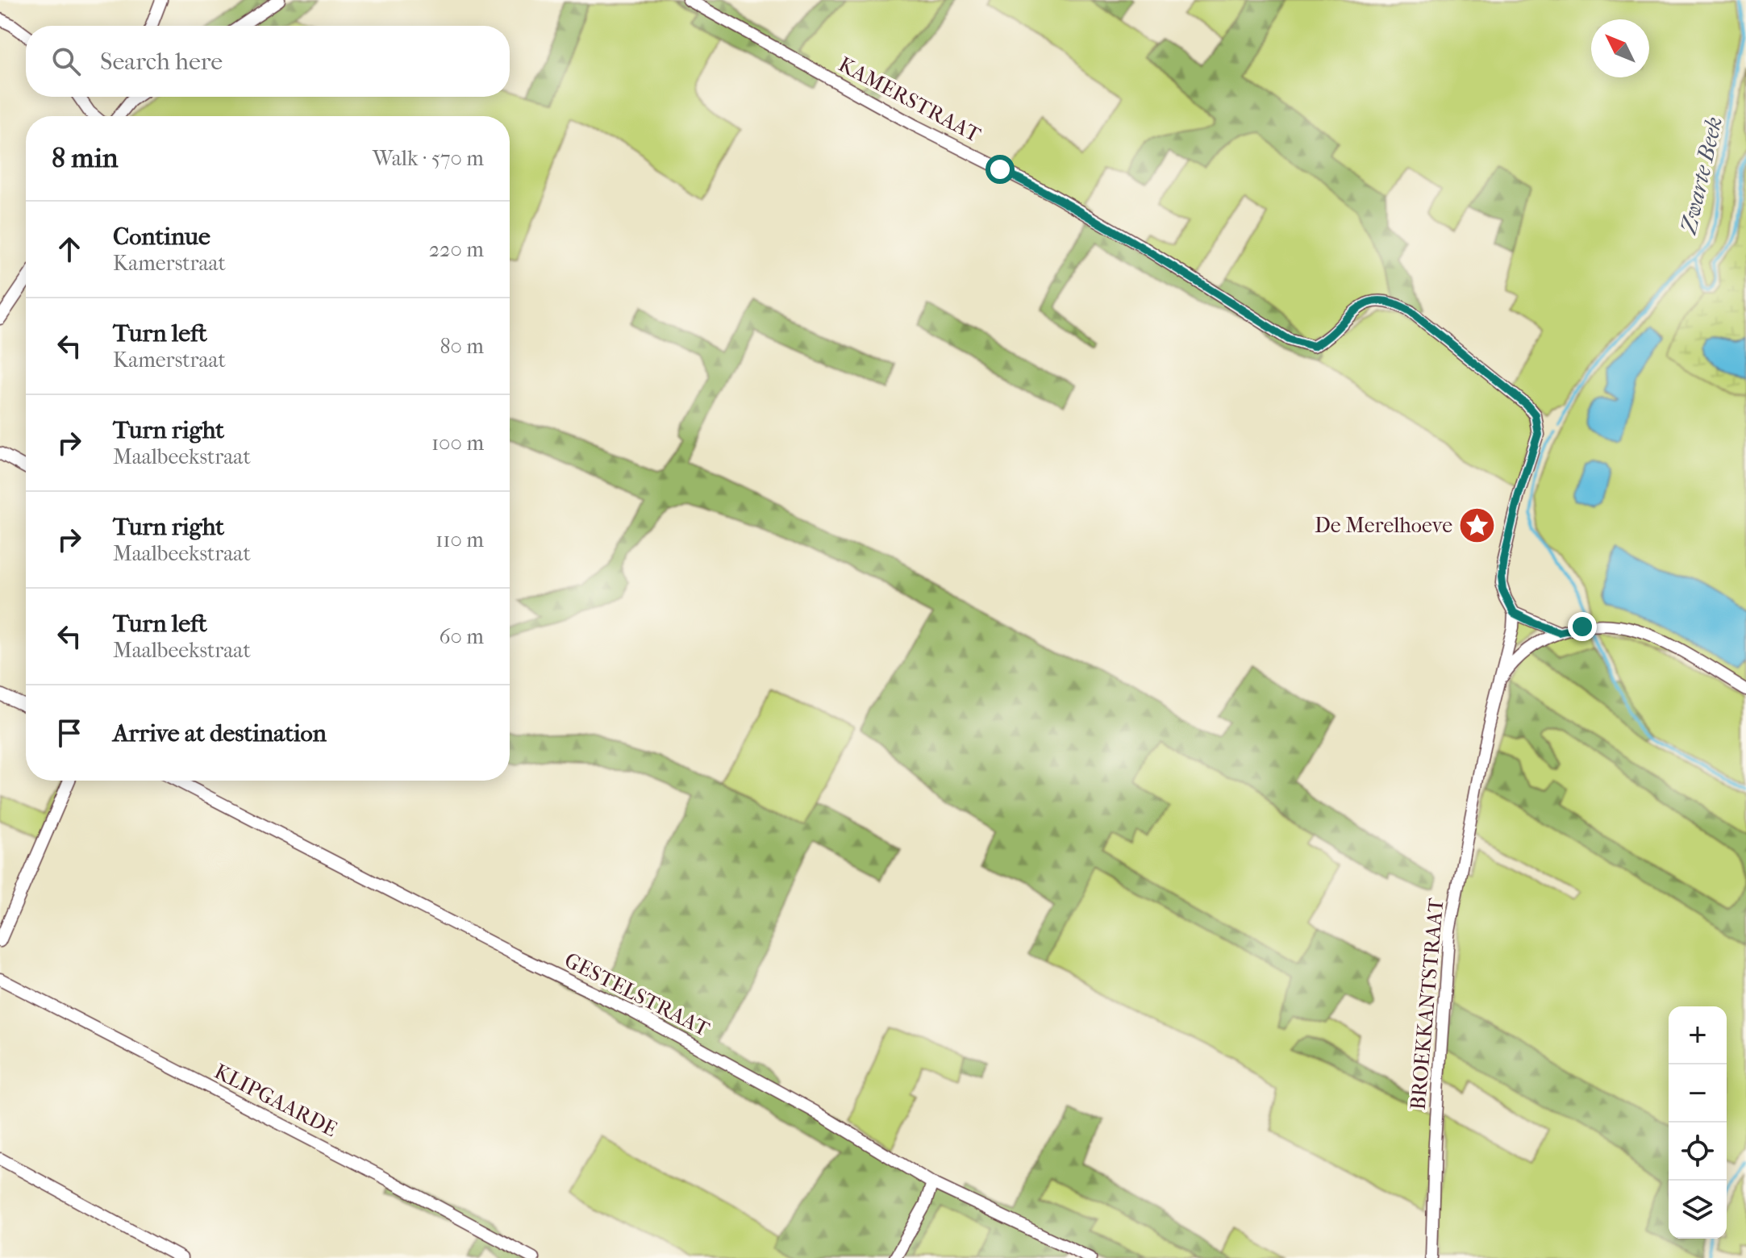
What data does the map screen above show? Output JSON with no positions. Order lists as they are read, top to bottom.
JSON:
{
  "streets": {
    "street": [
      "KAMERSTRAAT",
      "GESTELSTRAAT",
      "BROEKKANTSTRAAT",
      "KLIPGAARDE"
    ]
  },
  "crossings": [
    ["KAMERSTRAAT", "BROEKKANTSTRAAT"]
  ],
  "water": ["Zwarte Beek"],
  "places": {
    "place": ["De Merelhoeve"]
  },
  "north": "top left",
  "page": {
    "search": "Search here",
    "heading": ["8 min", "Walk · 570 m"],
    "list": [
      ["Continue", "Kamerstraat", "220 m"],
      ["Turn left", "Kamerstraat", "80 m"],
      ["Turn right", "Maalbeekstraat", "100 m"],
      ["Turn right", "Maalbeekstraat", "110 m"],
      ["Turn left", "Maalbeekstraat", "60 m"],
      "Arrive at destination"
    ],
    "map_buttons": ["+", "−"]
  }
}
